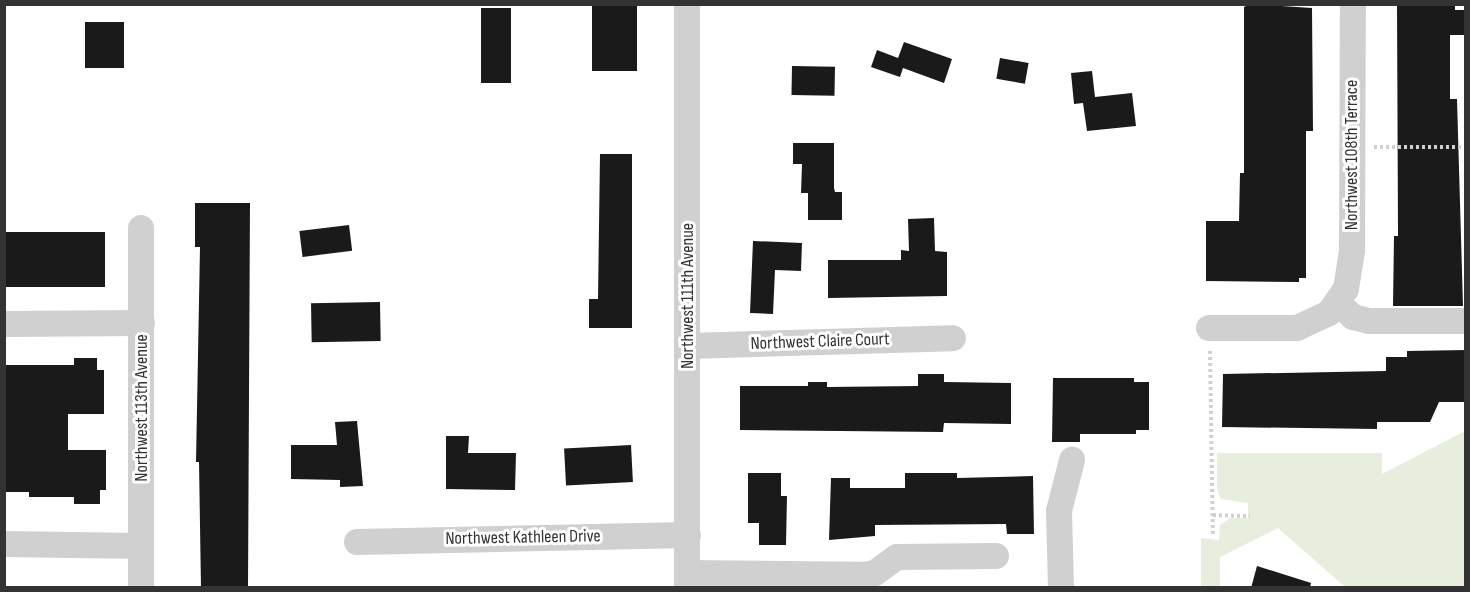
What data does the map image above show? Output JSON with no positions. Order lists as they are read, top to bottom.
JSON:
{
  "streets": {
    "street": [
      "Northwest 108th Terrace",
      "Northwest 111th Avenue",
      "Northwest Claire Court",
      "Northwest 113th Avenue",
      "Northwest Kathleen Drive"
    ]
  },
  "crossings": [
    ["Northwest 111th Avenue", "Northwest Claire Court"],
    ["Northwest 111th Avenue", "Northwest Kathleen Drive"]
  ]
}
